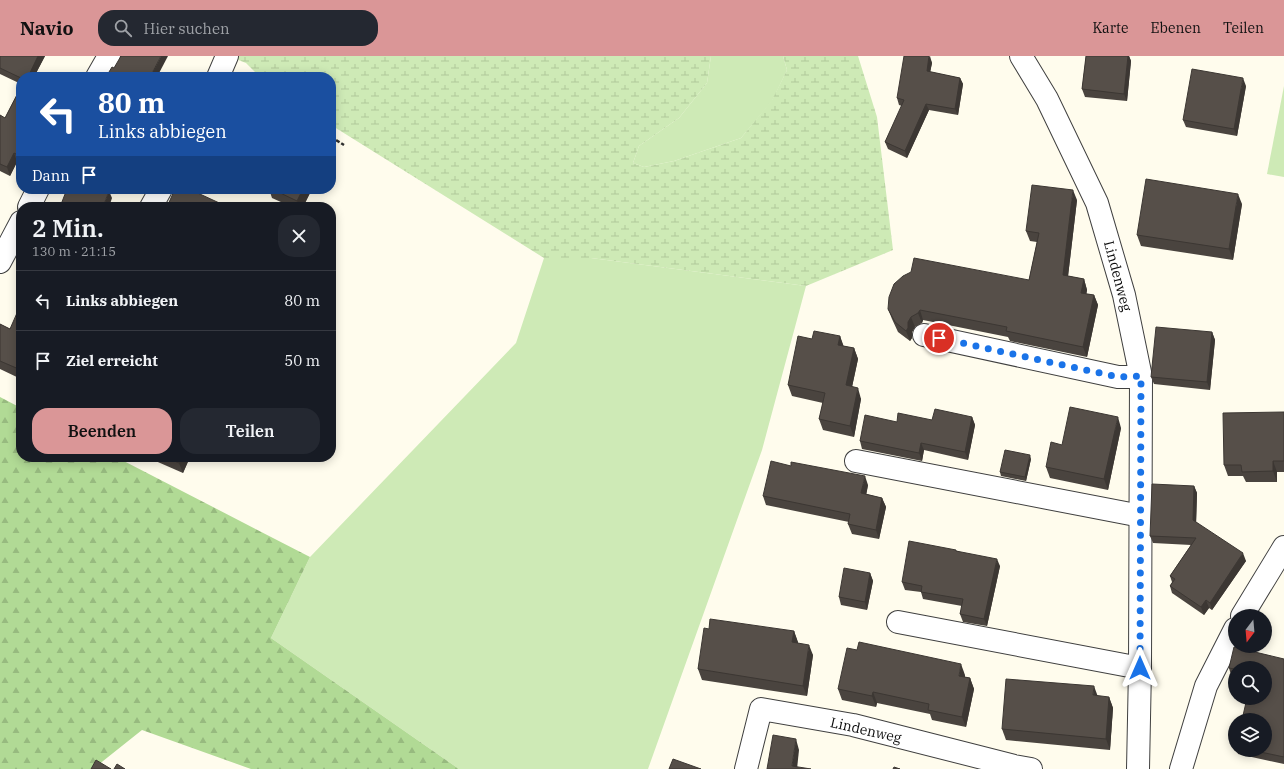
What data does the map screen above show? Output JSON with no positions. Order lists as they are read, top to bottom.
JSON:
{
  "streets": {
    "street": ["Lindenweg"]
  },
  "north": "bottom",
  "page": {
    "header": "Navio",
    "search": "Hier suchen",
    "nav": ["Karte", "Ebenen", "Teilen"],
    "turn": ["80 m", "Links abbiegen"],
    "then": "Dann",
    "heading": ["2 Min.", "130 m · 21:15"],
    "list": [
      {
        "name": "Links abbiegen",
        "value": "80 m"
      },
      {
        "name": "Ziel erreicht",
        "value": "50 m"
      }
    ],
    "buttons": ["Beenden", "Teilen"]
  }
}
